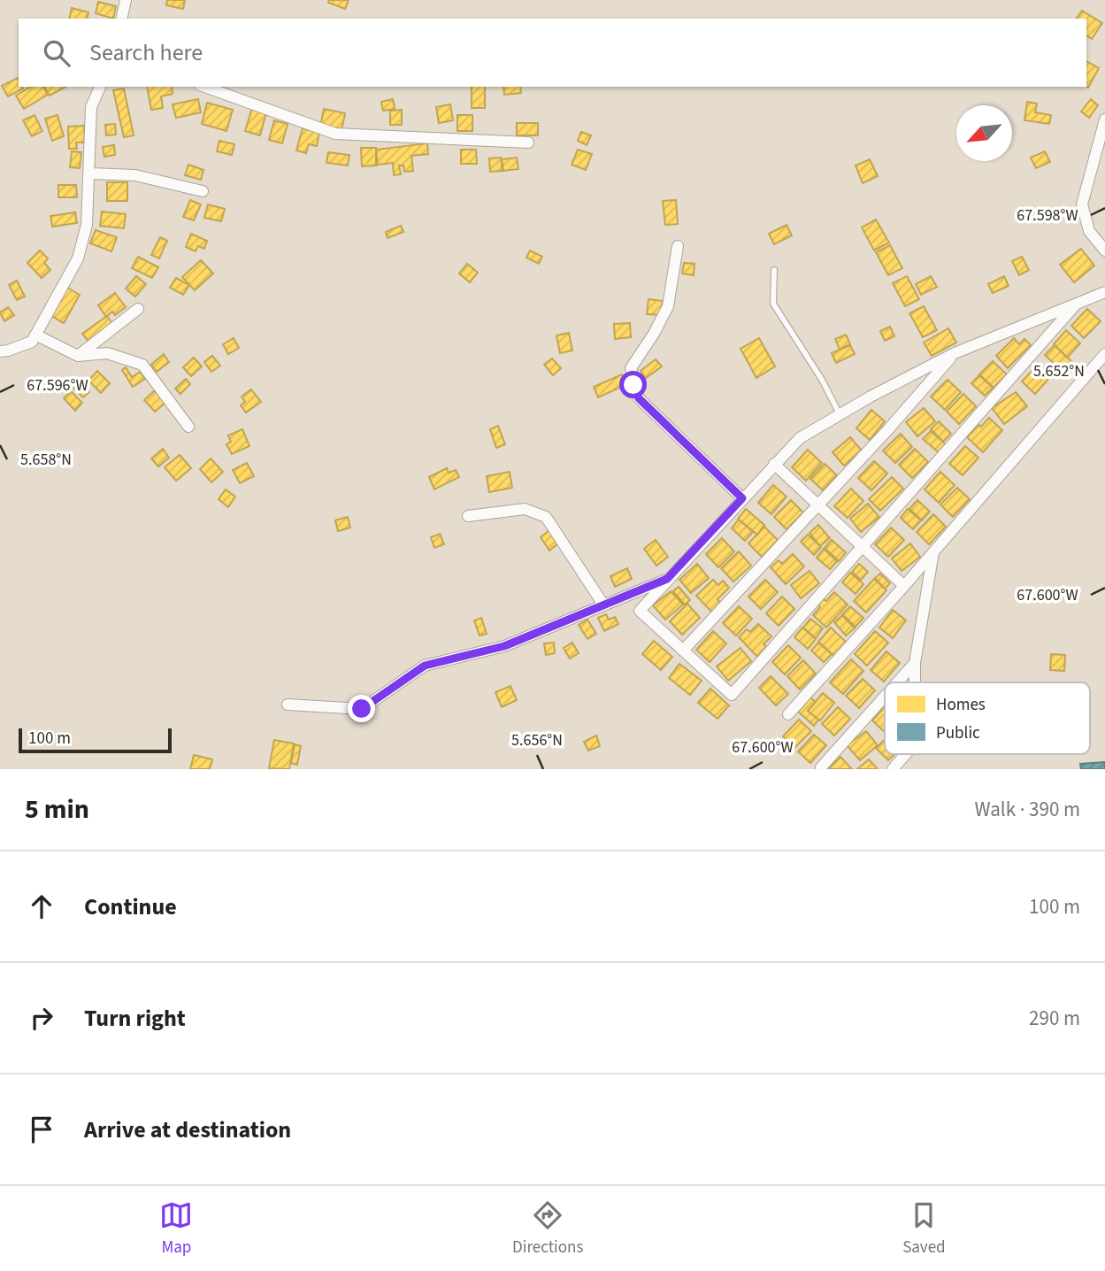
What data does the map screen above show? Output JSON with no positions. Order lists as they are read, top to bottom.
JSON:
{
  "legend": ["Homes", "Public"],
  "scale_bar": "100 m",
  "north": "bottom left",
  "page": {
    "search": "Search here",
    "scale": "100 m",
    "heading": ["5 min", "Walk · 390 m"],
    "list": [
      ["Continue", "100 m"],
      ["Turn right", "290 m"],
      "Arrive at destination"
    ],
    "nav": ["Map", "Directions", "Saved"]
  },
  "coordinates": [
    "67.598°W",
    "5.652°N",
    "67.596°W",
    "5.658°N",
    "67.600°W",
    "5.656°N"
  ]
}
